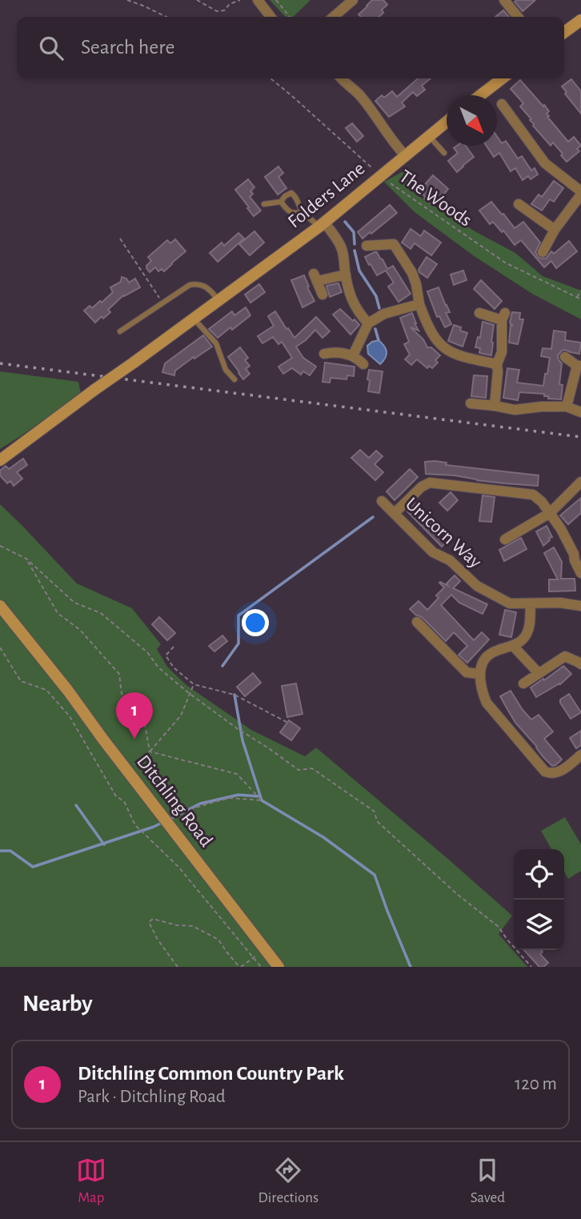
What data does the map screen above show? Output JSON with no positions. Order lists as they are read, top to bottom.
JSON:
{
  "streets": {
    "main road": ["Folders Lane", "Ditchling Road"],
    "street": ["Unicorn Way"],
    "path": ["The Woods"]
  },
  "crossings": [
    ["Folders Lane", "The Woods"]
  ],
  "north": "bottom right",
  "page": {
    "search": "Search here",
    "pins": "1",
    "heading": "Nearby",
    "list": [
      {
        "mark": "1",
        "name": "Ditchling Common Country Park",
        "note": "Park · Ditchling Road",
        "value": "120 m"
      }
    ],
    "nav": ["Map", "Directions", "Saved"]
  }
}
